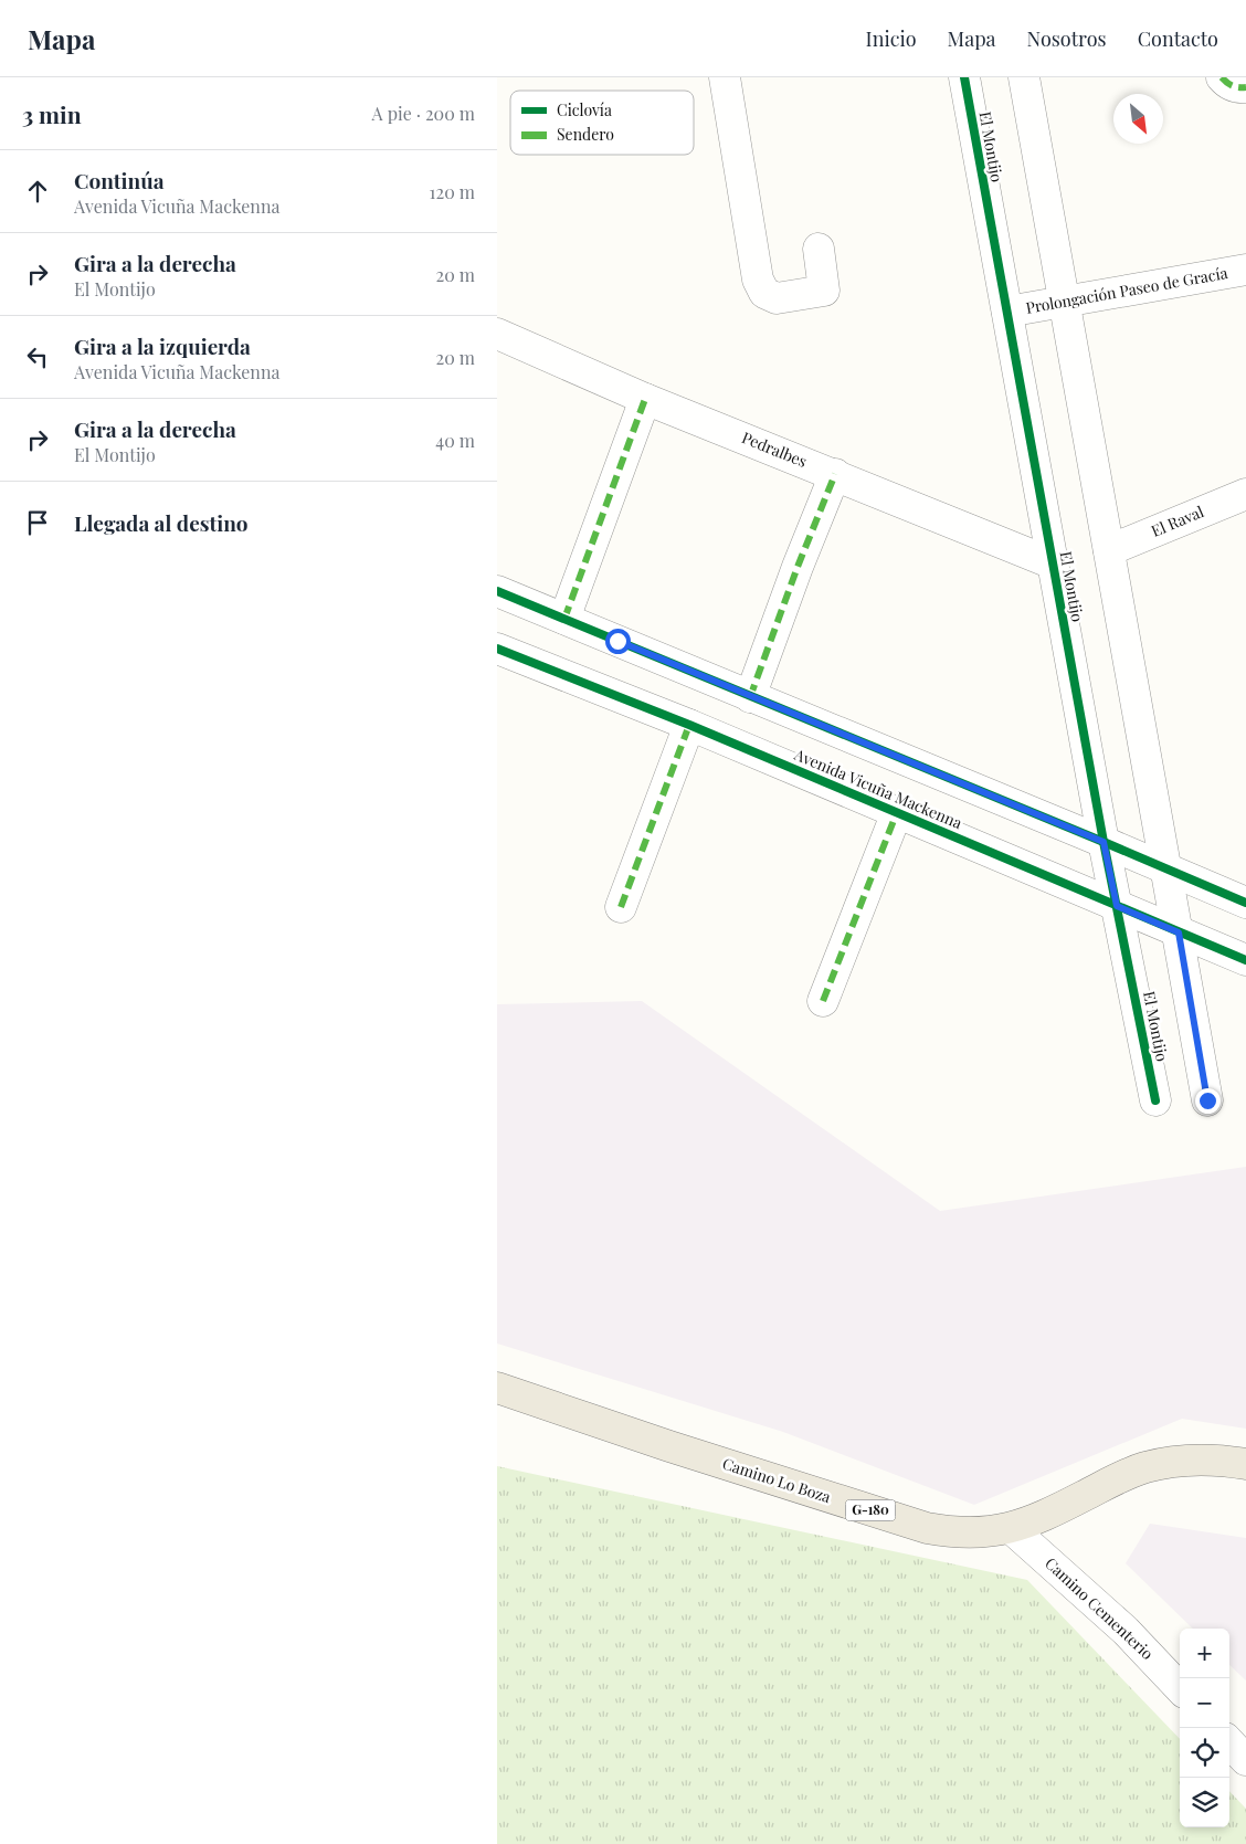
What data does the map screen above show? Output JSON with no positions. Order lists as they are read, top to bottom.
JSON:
{
  "streets": {
    "main road": ["Camino Lo Boza", "G-180"],
    "street": [
      "El Montijo",
      "Prolongación Paseo de Gracía",
      "Pedralbes",
      "El Raval",
      "Avenida Vicuña Mackenna",
      "Camino Cementerio"
    ]
  },
  "crossings": [
    ["El Montijo", "Prolongación Paseo de Gracía"],
    ["El Montijo", "Pedralbes"],
    ["El Montijo", "Avenida Vicuña Mackenna"],
    ["Camino Lo Boza", "Camino Cementerio"]
  ],
  "legend": ["Ciclovía", "Sendero"],
  "north": "bottom right",
  "page": {
    "header": "Mapa",
    "nav": [
      "Inicio",
      "Mapa",
      "Nosotros",
      "Contacto"
    ],
    "heading": ["3 min", "A pie · 200 m"],
    "list": [
      ["Continúa", "Avenida Vicuña Mackenna", "120 m"],
      ["Gira a la derecha", "El Montijo", "20 m"],
      ["Gira a la izquierda", "Avenida Vicuña Mackenna", "20 m"],
      ["Gira a la derecha", "El Montijo", "40 m"],
      "Llegada al destino"
    ],
    "map_buttons": ["+", "−"]
  }
}
